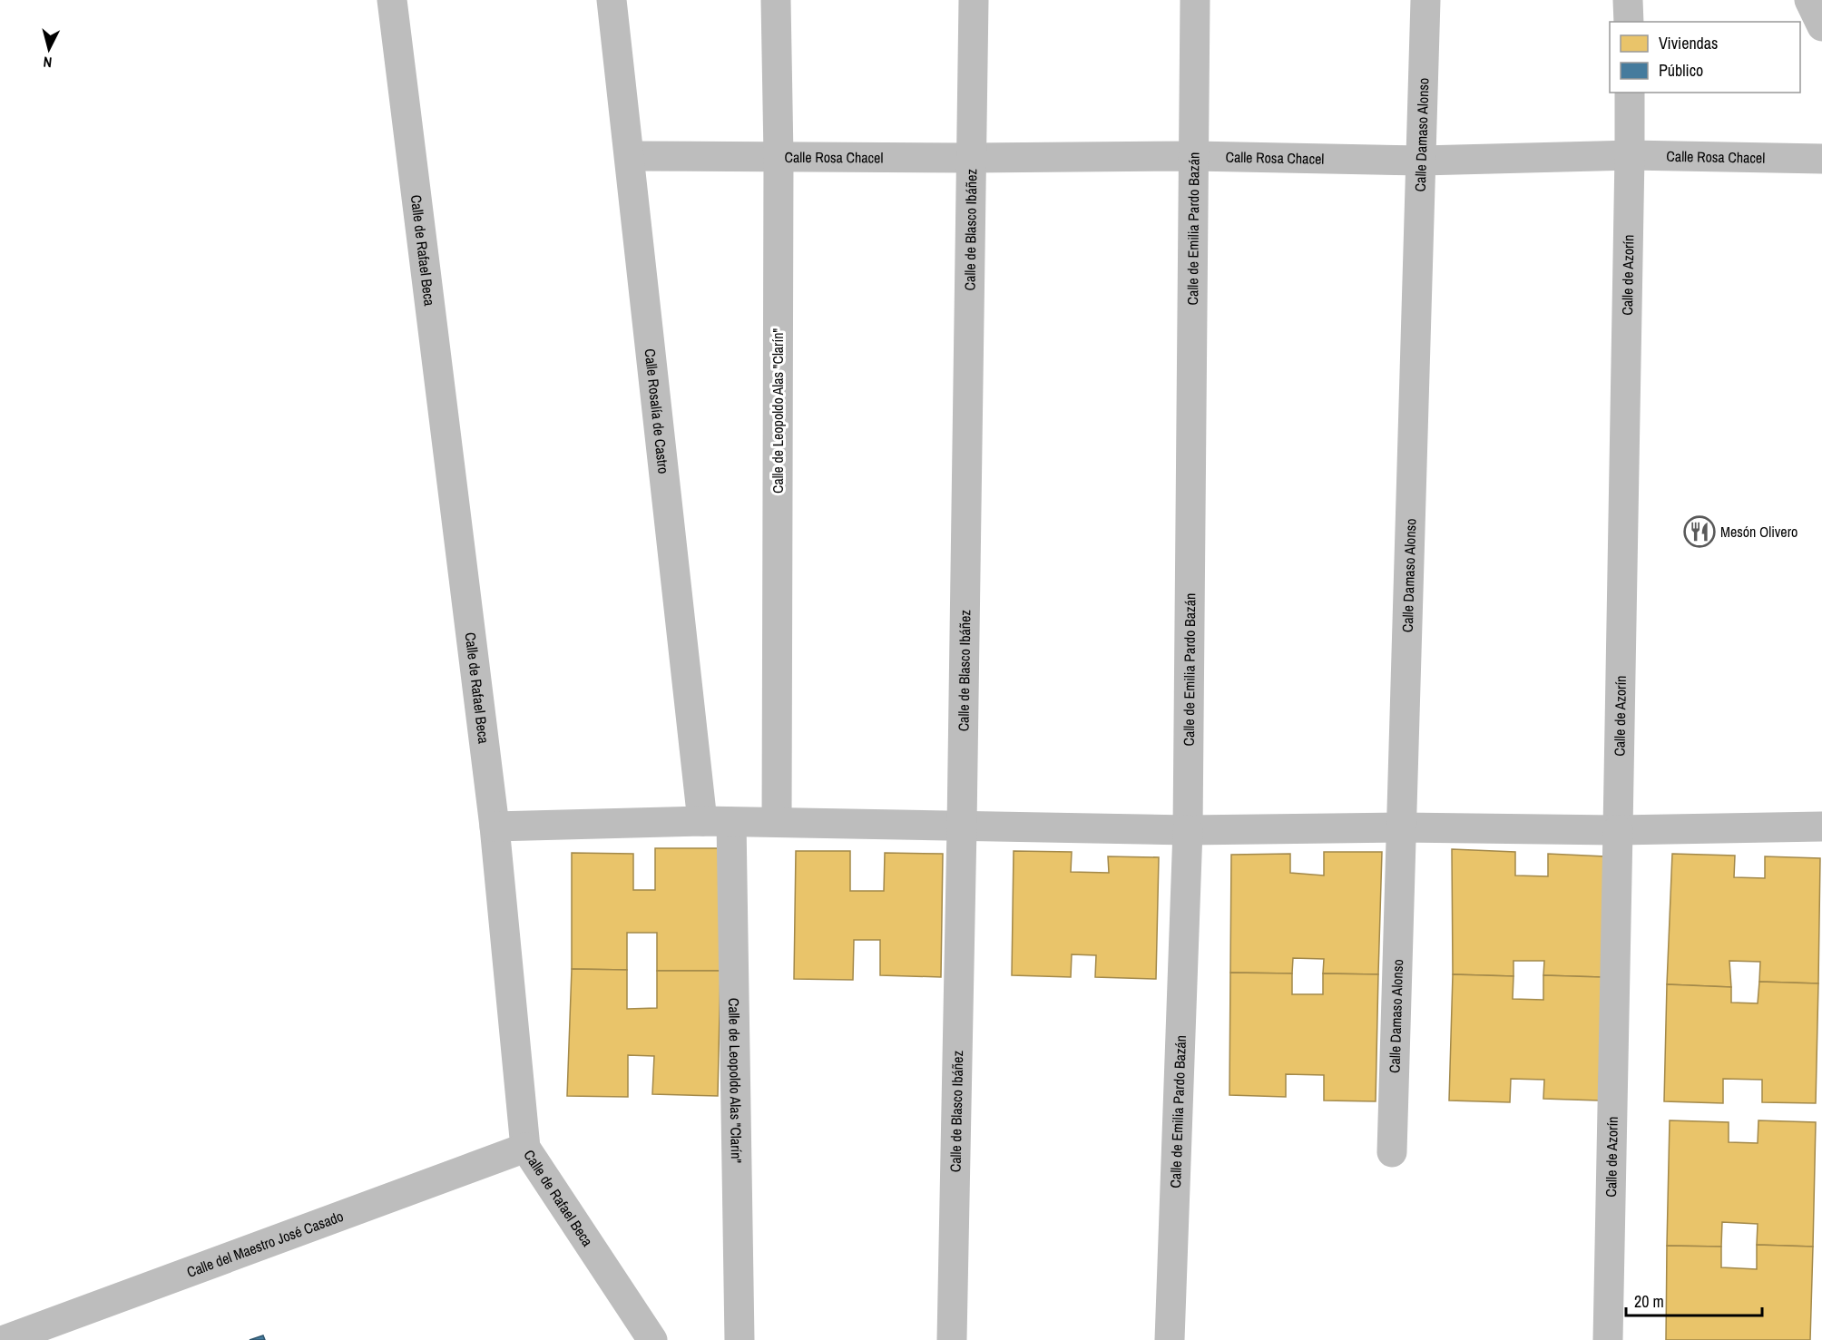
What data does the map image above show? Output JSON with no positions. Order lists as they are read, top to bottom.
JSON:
{
  "streets": {
    "street": [
      "Calle Damaso Alonso",
      "Calle Rosa Chacel",
      "Calle de Blasco Ibáñez",
      "Calle de Emilia Pardo Bazán",
      "Calle de Rafael Beca",
      "Calle de Azorín",
      "Calle Rosalía de Castro",
      "Calle de Leopoldo Alas \"Clarín\"",
      "Calle del Maestro José Casado"
    ]
  },
  "crossings": [
    ["Calle Damaso Alonso", "Calle Rosa Chacel"],
    ["Calle Rosa Chacel", "Calle de Blasco Ibáñez"],
    ["Calle Rosa Chacel", "Calle de Emilia Pardo Bazán"],
    ["Calle Rosa Chacel", "Calle de Azorín"],
    ["Calle Rosa Chacel", "Calle Rosalía de Castro"],
    ["Calle Rosa Chacel", "Calle de Leopoldo Alas \"Clarín\""],
    ["Calle de Rafael Beca", "Calle del Maestro José Casado"]
  ],
  "places": {
    "restaurant": ["Mesón Olivero"]
  },
  "legend": ["Viviendas", "Público"],
  "scale_bar": "20 m",
  "north": "bottom"
}
